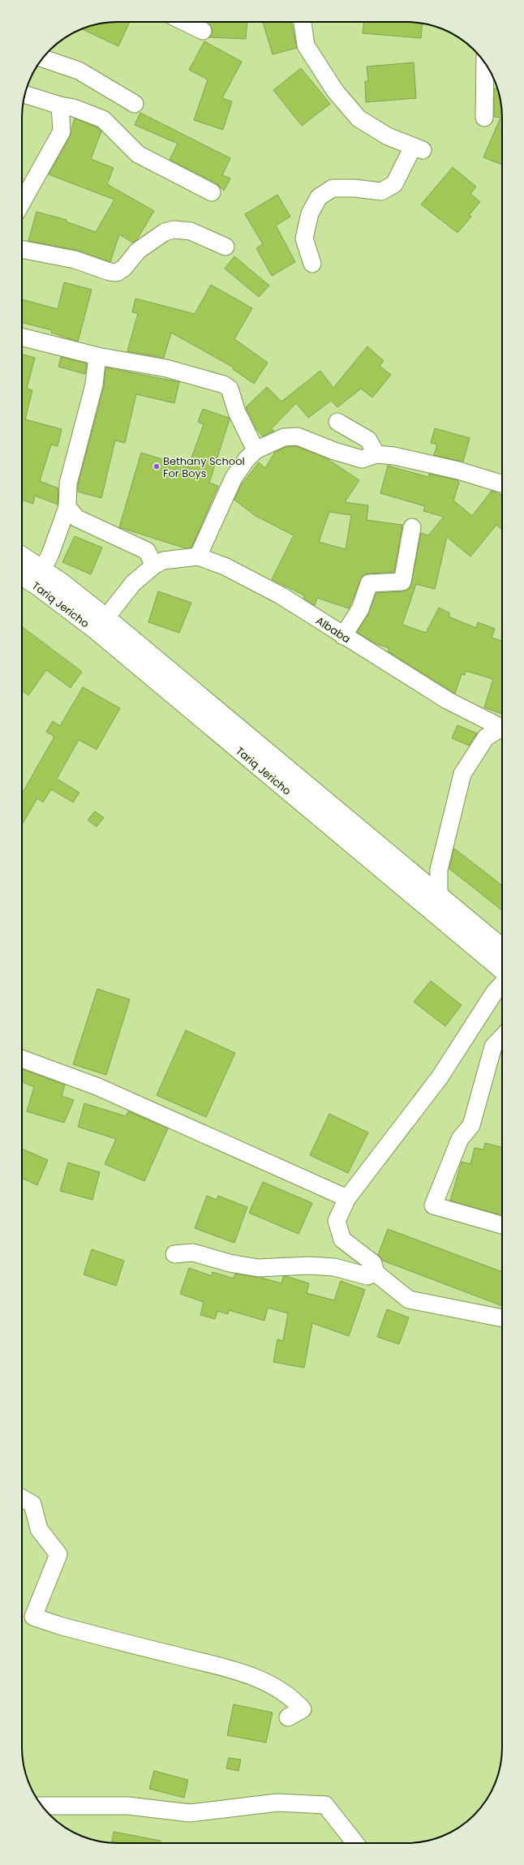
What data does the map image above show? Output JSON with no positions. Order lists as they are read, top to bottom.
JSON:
{
  "streets": {
    "main road": ["Tariq Jericho"],
    "street": ["Albaba"]
  },
  "crossings": [
    ["Tariq Jericho", "Albaba"]
  ],
  "places": ["Bethany School For Boys"]
}
